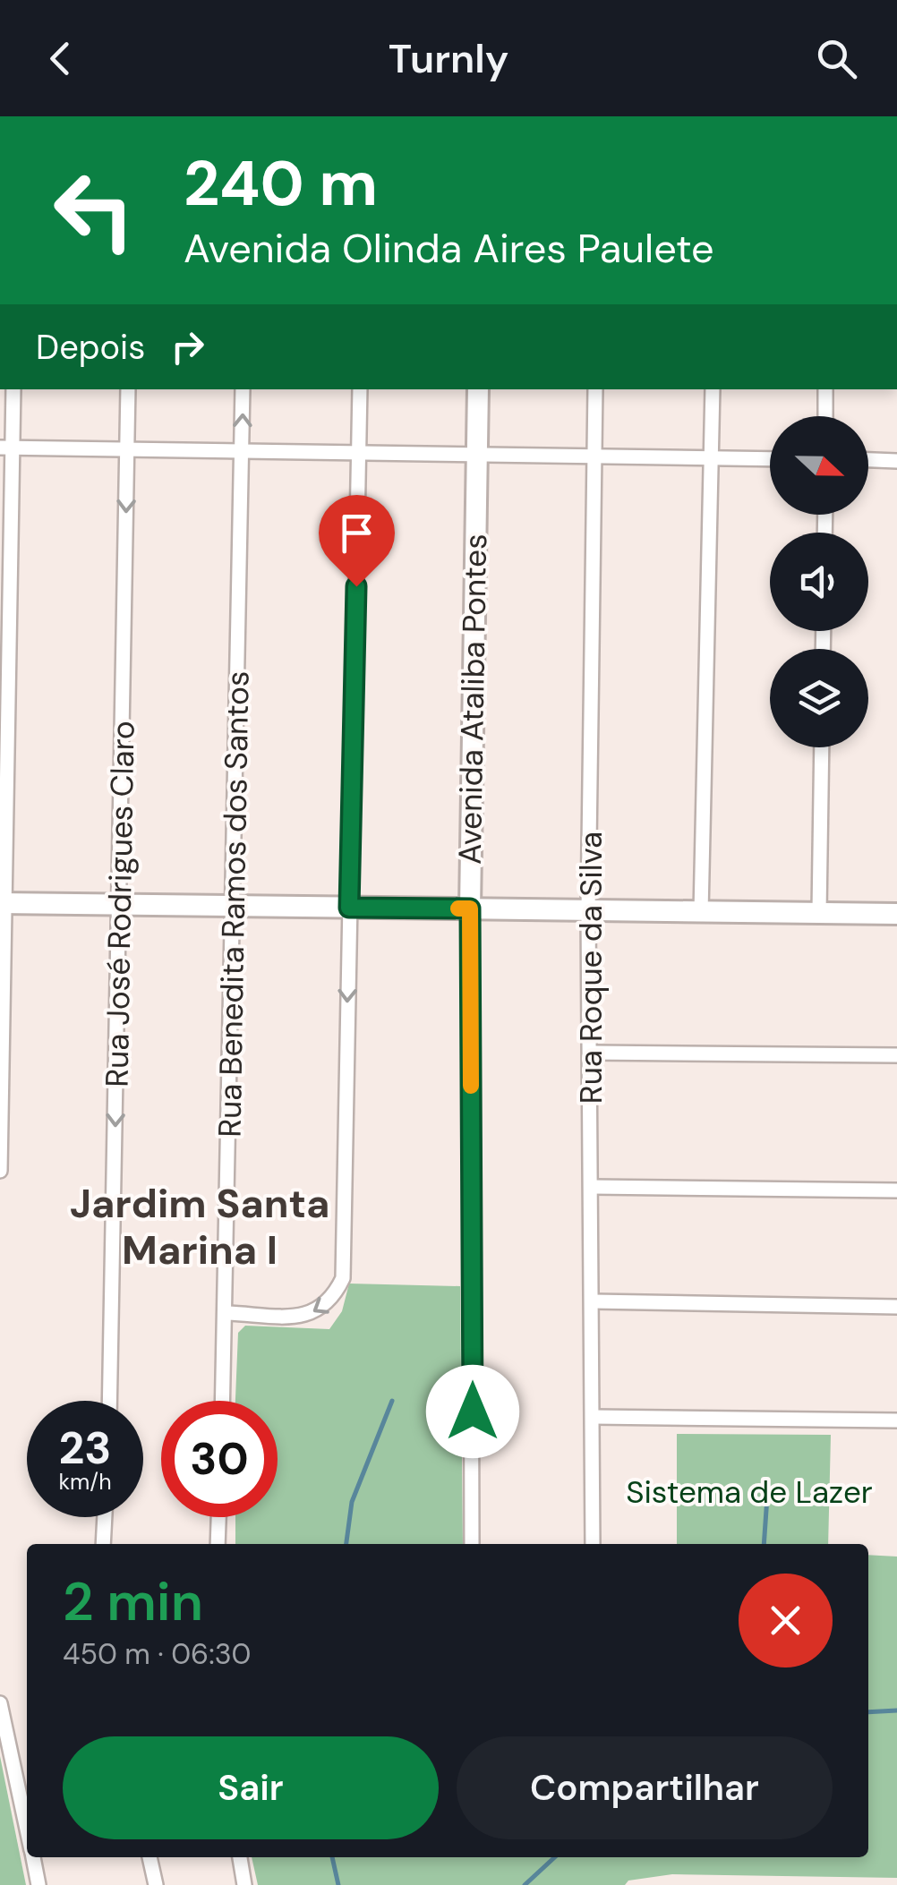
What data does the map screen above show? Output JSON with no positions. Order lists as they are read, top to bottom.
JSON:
{
  "streets": {
    "street": [
      "Avenida Ataliba Pontes",
      "Rua José Rodrigues Claro",
      "Rua Benedita Ramos dos Santos",
      "Rua Roque da Silva"
    ]
  },
  "districts": ["Jardim Santa Marina I"],
  "parks": ["Sistema de Lazer"],
  "north": "right",
  "page": {
    "header": "Turnly",
    "turn": ["240 m", "Avenida Olinda Aires Paulete"],
    "then": "Depois",
    "speed": "23 km/h",
    "limit": "30",
    "heading": ["2 min", "450 m · 06:30"],
    "buttons": ["Sair", "Compartilhar"]
  }
}
